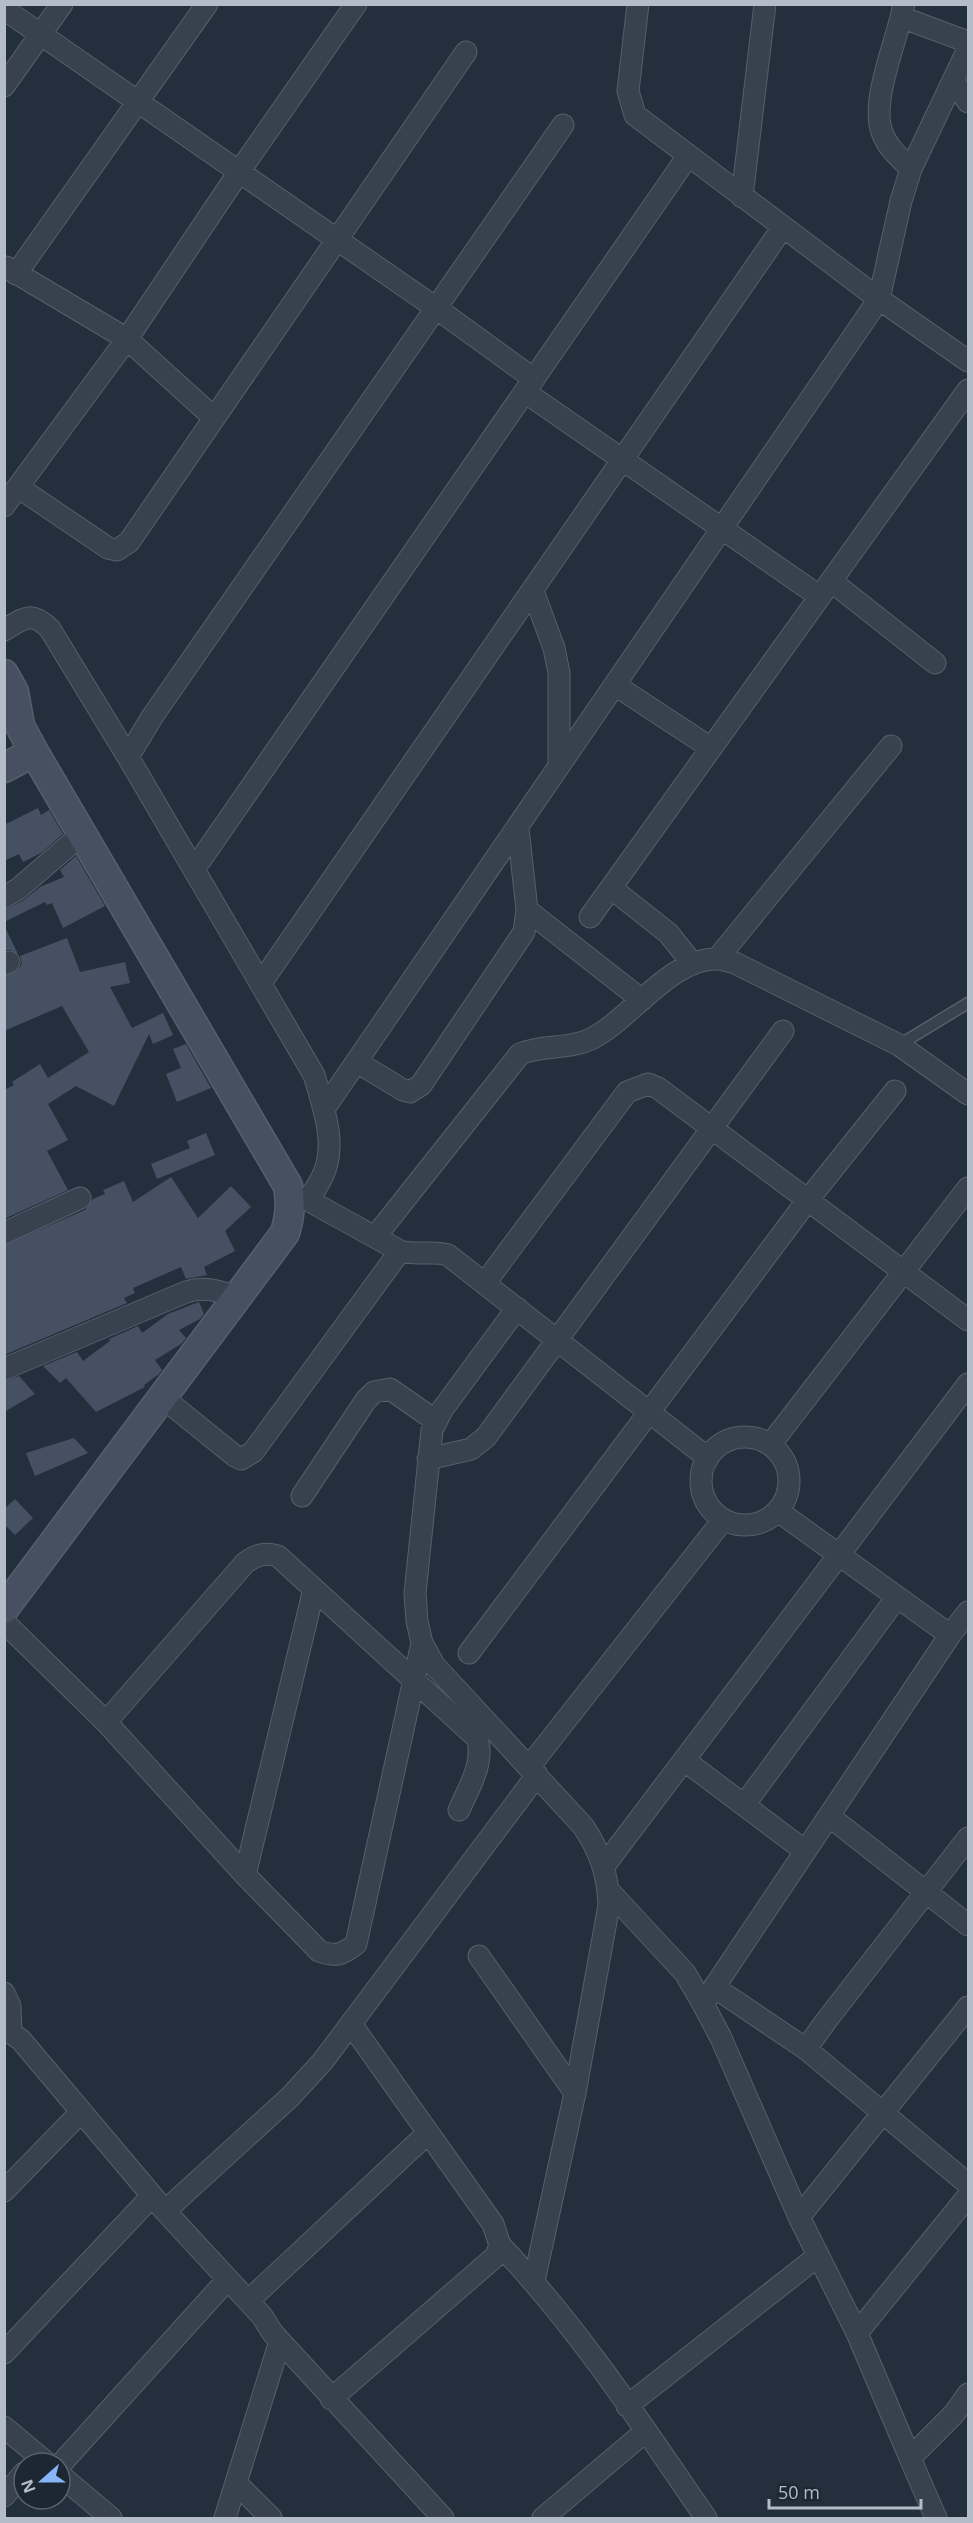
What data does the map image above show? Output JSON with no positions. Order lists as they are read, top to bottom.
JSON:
{
  "scale_bar": "50 m",
  "north": "left"
}
